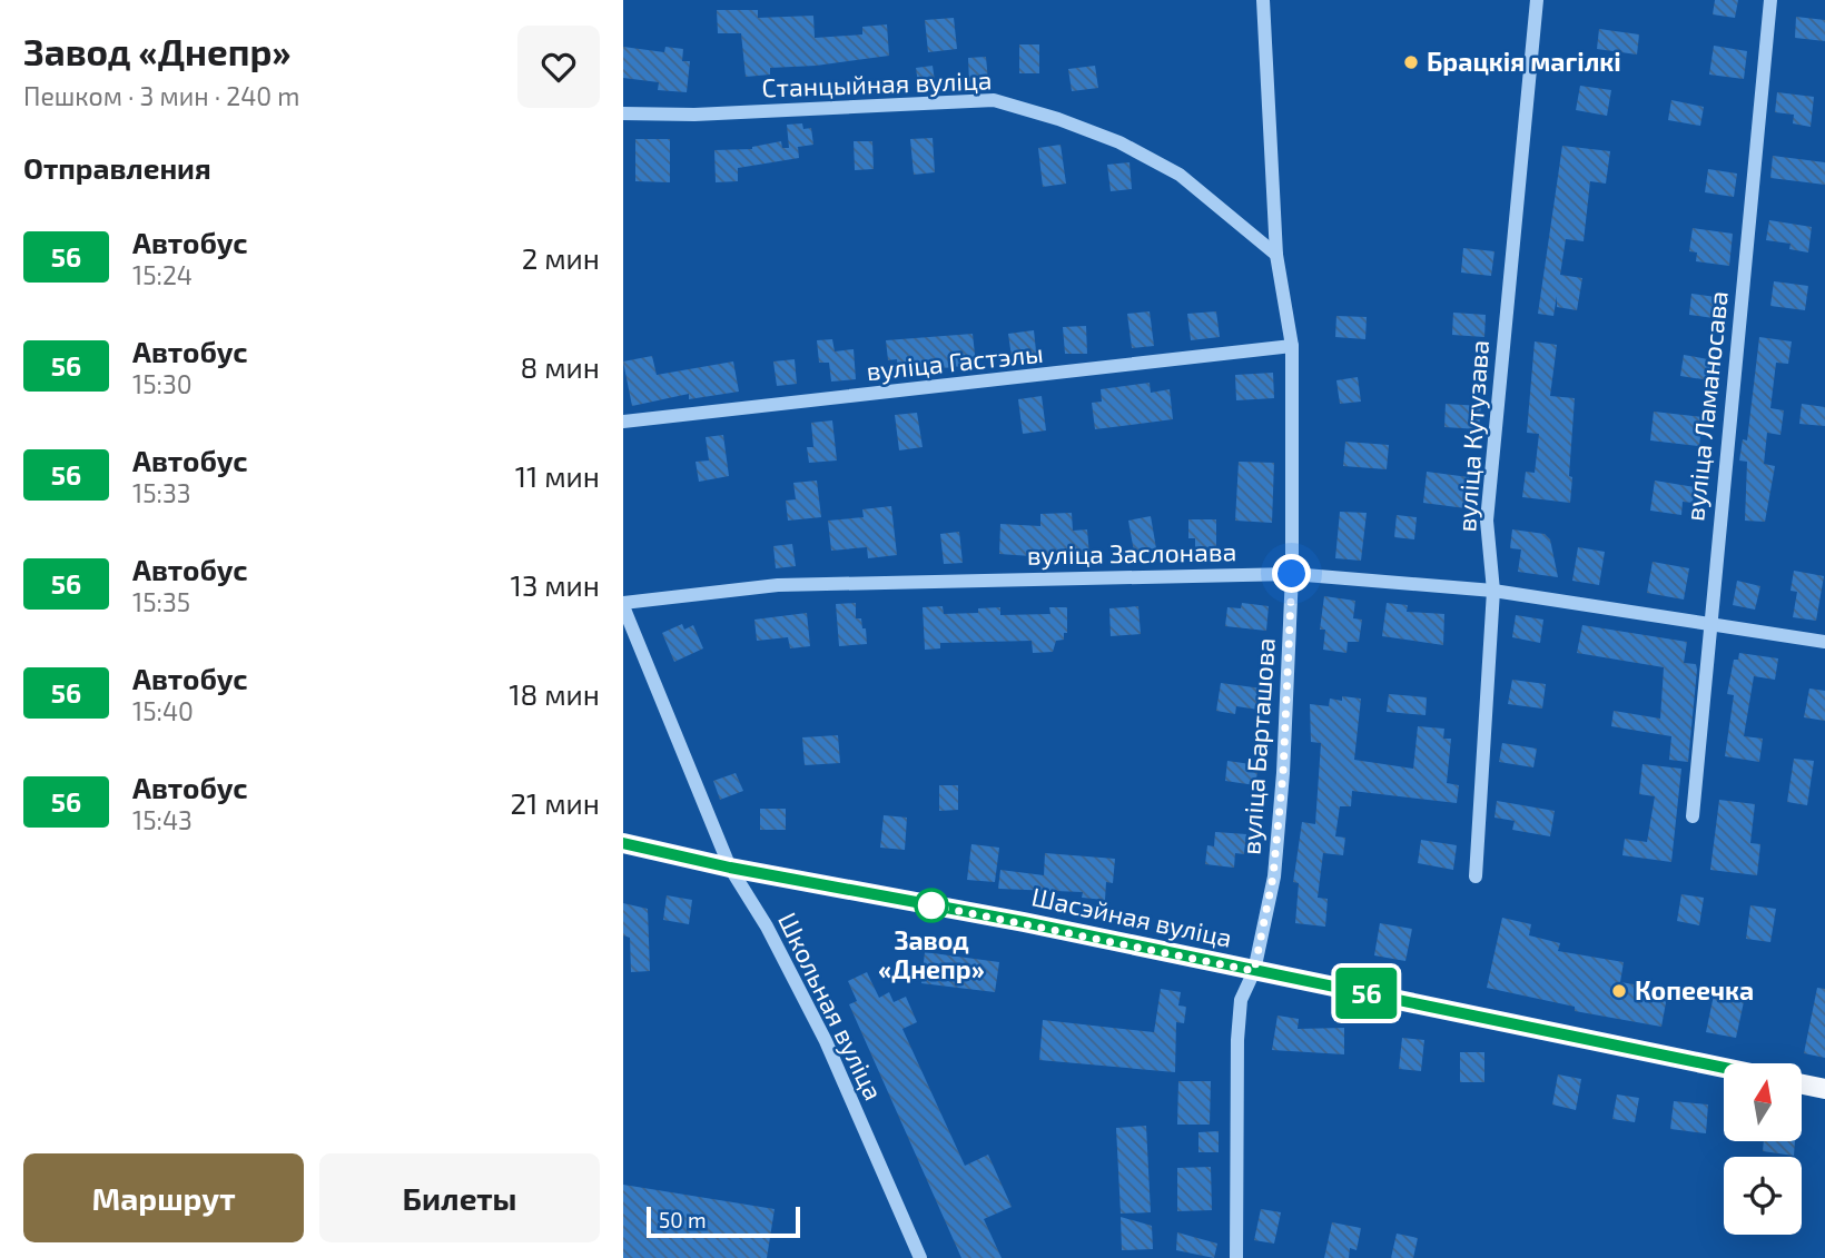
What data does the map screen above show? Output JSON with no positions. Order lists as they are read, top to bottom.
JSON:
{
  "streets": {
    "main road": ["Шасэйная вуліца"],
    "street": [
      "Станцыйная вуліца",
      "вуліца Гастэлы",
      "вуліца Ламаносава",
      "вуліца Кутузава",
      "вуліца Заслонава",
      "вуліца Барташова",
      "Школьная вуліца"
    ]
  },
  "crossings": [
    ["Станцыйная вуліца", "вуліца Барташова"],
    ["вуліца Гастэлы", "вуліца Барташова"],
    ["вуліца Ламаносава", "вуліца Заслонава"],
    ["вуліца Кутузава", "вуліца Заслонава"],
    ["вуліца Заслонава", "вуліца Барташова"],
    ["вуліца Заслонава", "Школьная вуліца"],
    ["вуліца Барташова", "Шасэйная вуліца"],
    ["Шасэйная вуліца", "Школьная вуліца"]
  ],
  "places": ["Брацкія магілкі", "Завод «Днепр»", "Копеечка"],
  "lines": ["bus line 56"],
  "scale_bar": "50 m",
  "north": "top",
  "page": {
    "heading": [
      ["Завод «Днепр»", "Пешком · 3 мин · 240 m"],
      "Отправления"
    ],
    "on_map": "56",
    "list": [
      {
        "mark": "56",
        "name": "Автобус",
        "note": "15:24",
        "value": "2 мин"
      },
      {
        "mark": "56",
        "name": "Автобус",
        "note": "15:30",
        "value": "8 мин"
      },
      {
        "mark": "56",
        "name": "Автобус",
        "note": "15:33",
        "value": "11 мин"
      },
      {
        "mark": "56",
        "name": "Автобус",
        "note": "15:35",
        "value": "13 мин"
      },
      {
        "mark": "56",
        "name": "Автобус",
        "note": "15:40",
        "value": "18 мин"
      },
      {
        "mark": "56",
        "name": "Автобус",
        "note": "15:43",
        "value": "21 мин"
      }
    ],
    "buttons": ["Маршрут", "Билеты"],
    "scale": "50 m"
  }
}
